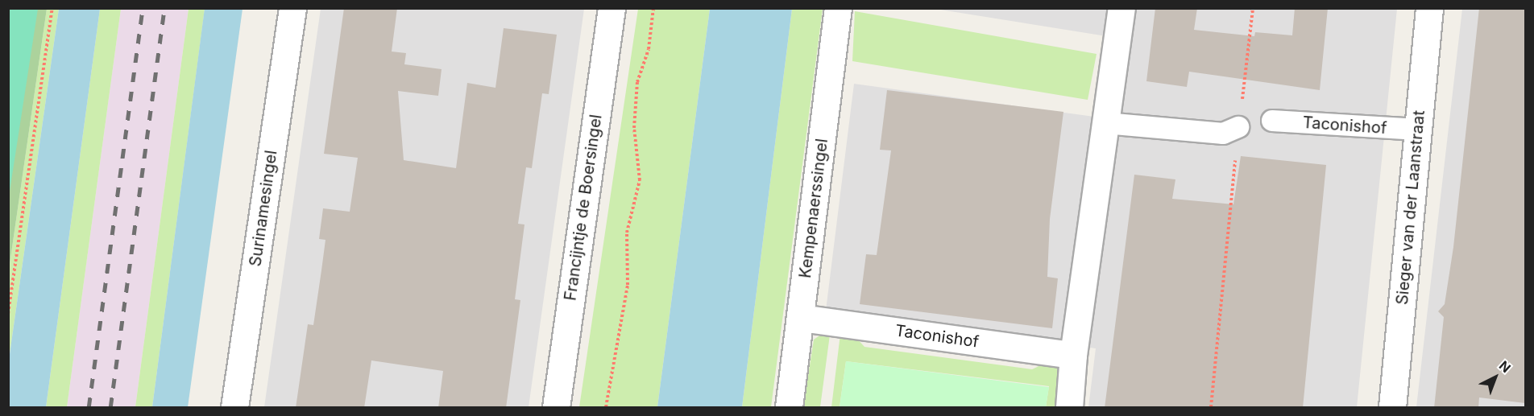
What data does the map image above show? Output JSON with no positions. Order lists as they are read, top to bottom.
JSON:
{
  "streets": {
    "street": [
      "Taconishof",
      "Francijntje de Boersingel",
      "Sieger van der Laanstraat",
      "Surinamesingel",
      "Kempenaerssingel"
    ]
  },
  "crossings": [
    ["Taconishof", "Sieger van der Laanstraat"],
    ["Taconishof", "Kempenaerssingel"]
  ],
  "north": "top right"
}
